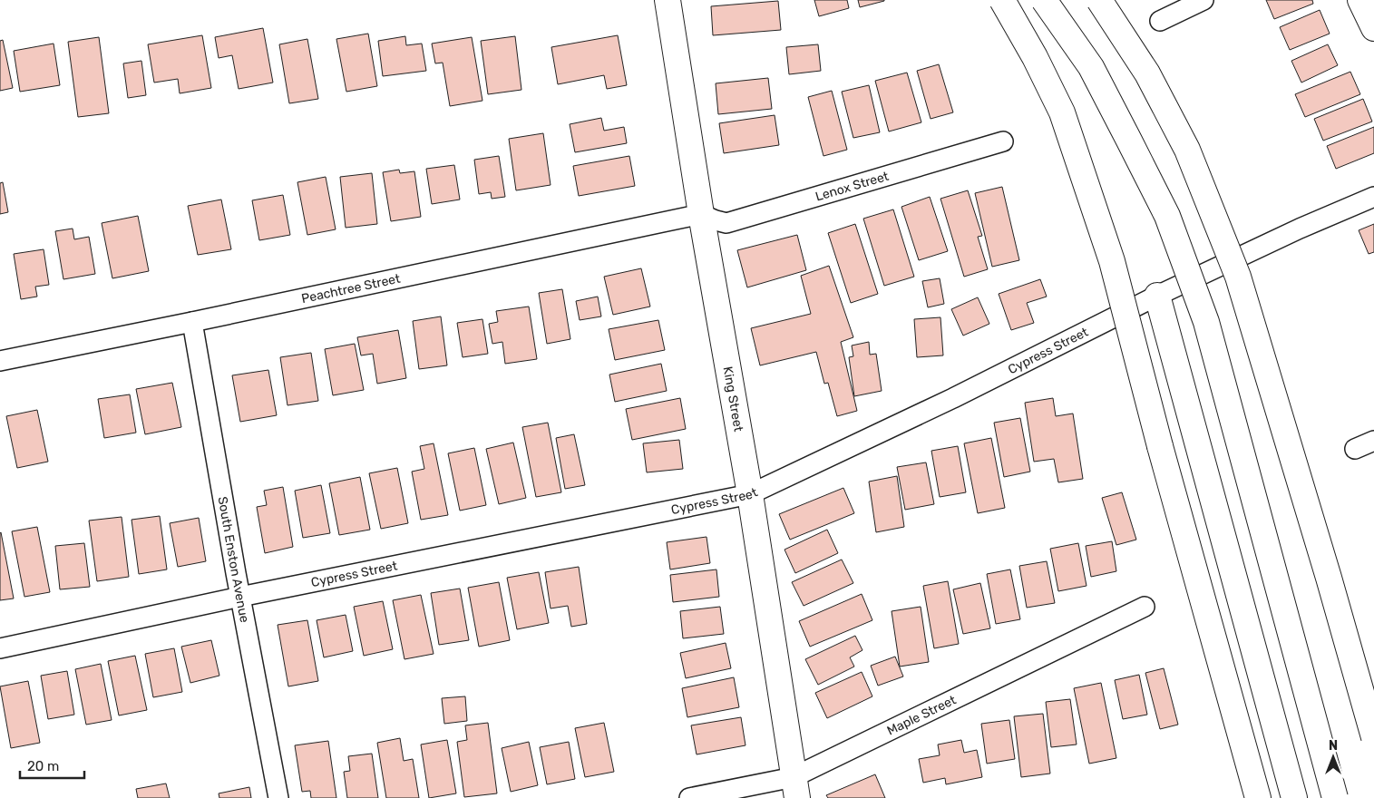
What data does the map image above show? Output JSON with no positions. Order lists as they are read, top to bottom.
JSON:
{
  "streets": {
    "main road": ["King Street"],
    "street": [
      "Lenox Street",
      "Peachtree Street",
      "Cypress Street",
      "South Enston Avenue",
      "Maple Street"
    ]
  },
  "crossings": [
    ["Lenox Street", "Peachtree Street"],
    ["Lenox Street", "King Street"],
    ["Peachtree Street", "King Street"],
    ["Peachtree Street", "South Enston Avenue"],
    ["Cypress Street", "King Street"],
    ["Cypress Street", "South Enston Avenue"],
    ["King Street", "Maple Street"]
  ],
  "scale_bar": "20 m",
  "north": "top"
}
